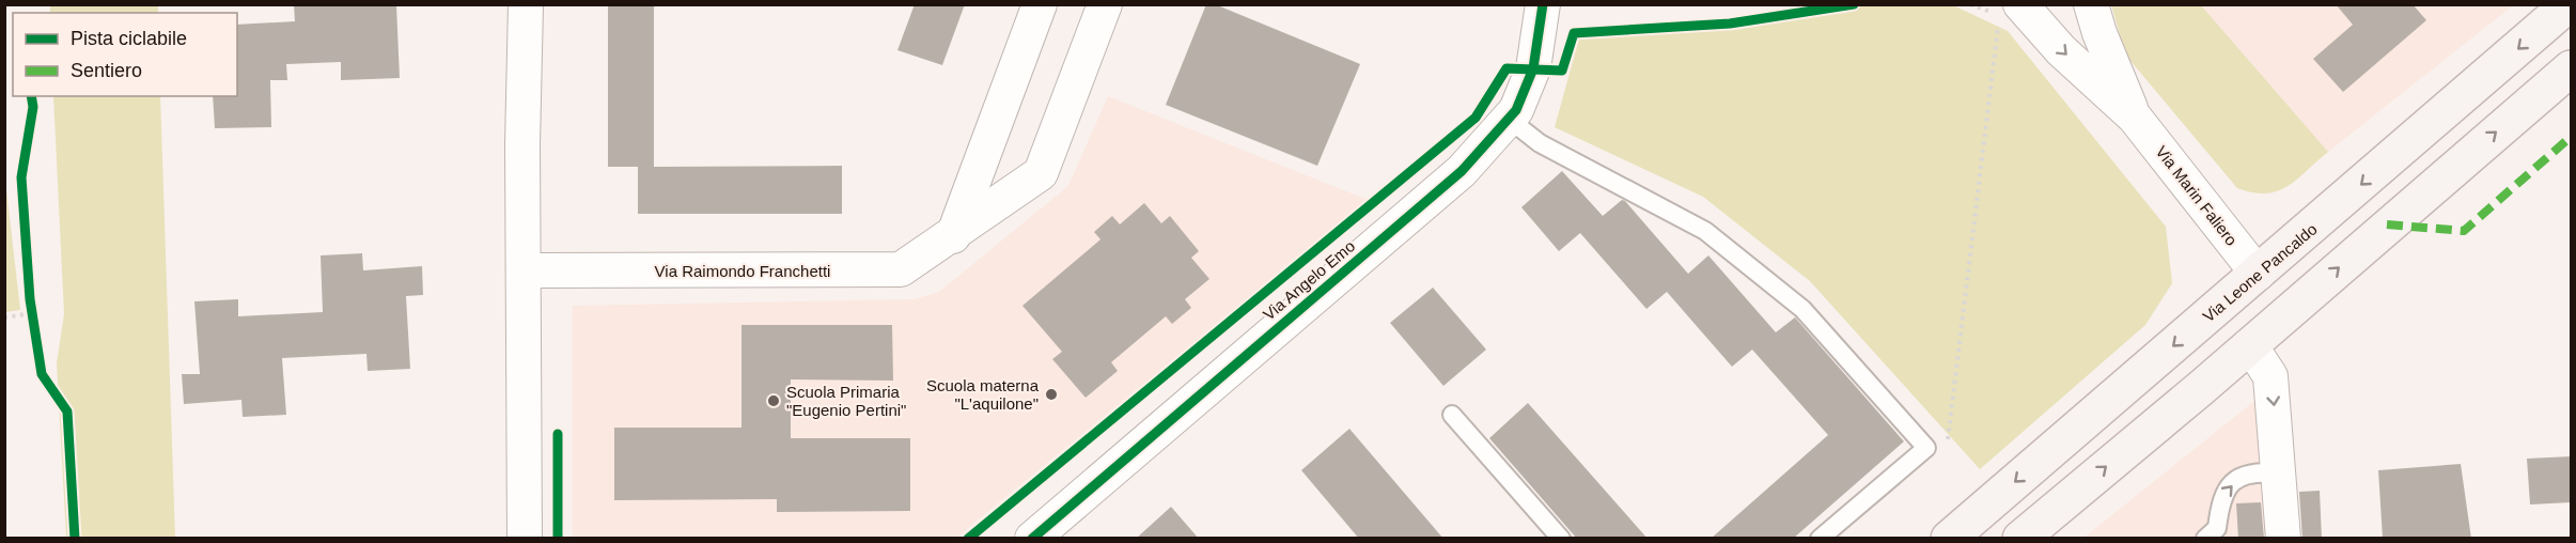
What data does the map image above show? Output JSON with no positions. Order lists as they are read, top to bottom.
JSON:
{
  "streets": {
    "main road": ["Via Leone Pancaldo"],
    "street": ["Via Marin Faliero", "Via Raimondo Franchetti", "Via Angelo Emo"]
  },
  "crossings": [
    ["Via Marin Faliero", "Via Leone Pancaldo"]
  ],
  "places": ["Scuola materna \"L'aquilone\"", "Scuola Primaria \"Eugenio Pertini\""],
  "legend": ["Pista ciclabile", "Sentiero"]
}
